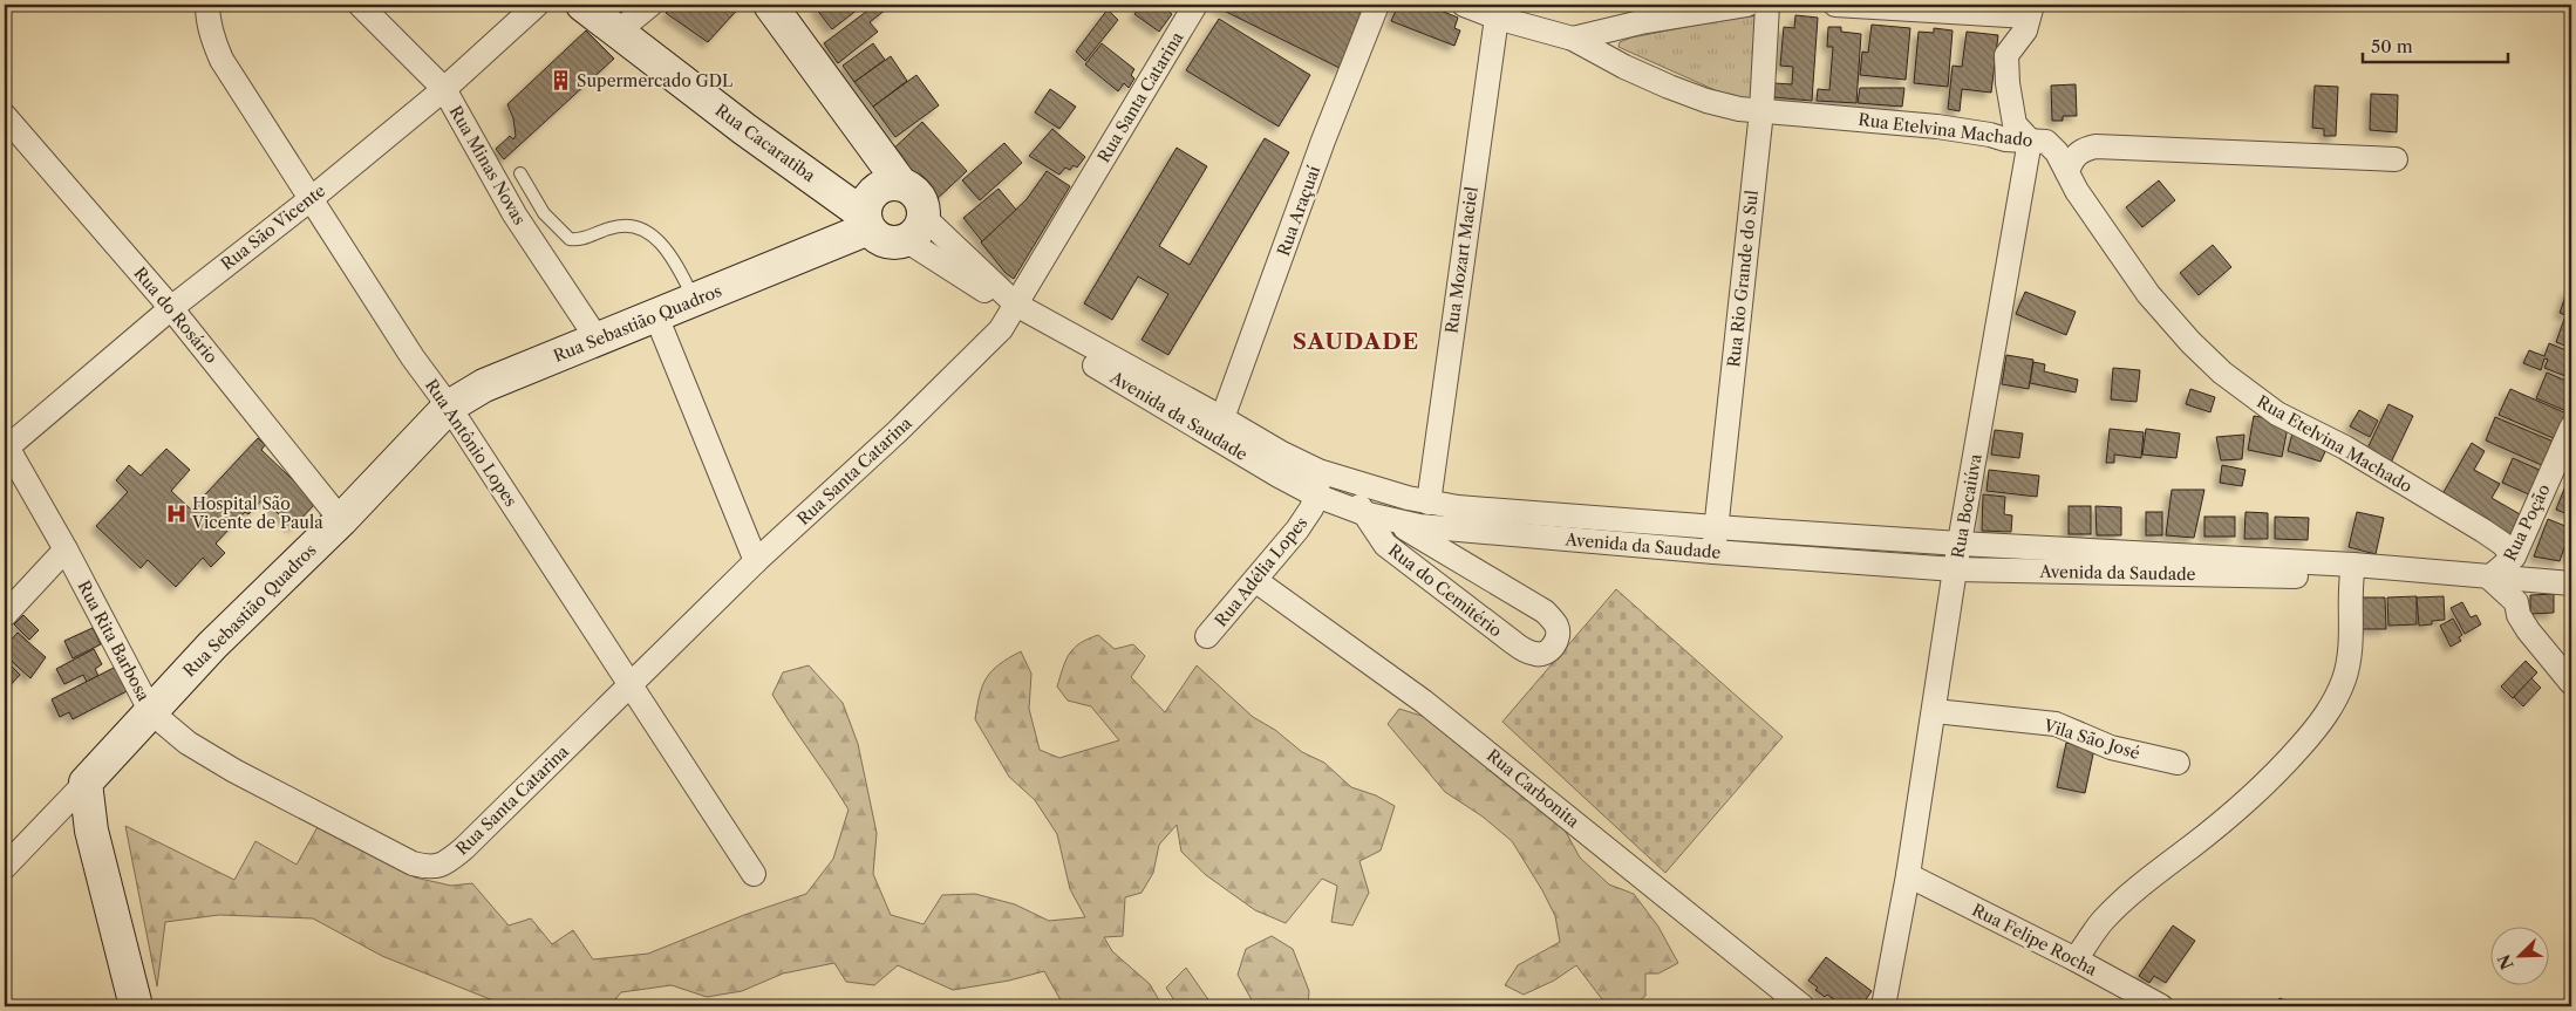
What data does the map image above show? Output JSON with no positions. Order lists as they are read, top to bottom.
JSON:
{
  "streets": {
    "street": [
      "Rua Santa Catarina",
      "Rua Etelvina Machado",
      "Rua Cacaratiba",
      "Rua Minas Novas",
      "Rua Araçuaí",
      "Rua São Vicente",
      "Rua Mozart Maciel",
      "Rua Rio Grande do Sul",
      "Rua do Rosário",
      "Rua Sebastião Quadros",
      "Avenida da Saudade",
      "Rua Antônio Lopes",
      "Rua Bocaiúva",
      "Rua Poção",
      "Rua Adélia Lopes",
      "Rua do Cemitério",
      "Rua Rita Barbosa",
      "Vila São José",
      "Rua Carbonita",
      "Rua Felipe Rocha"
    ]
  },
  "crossings": [
    ["Rua Santa Catarina", "Avenida da Saudade"],
    ["Rua Santa Catarina", "Rua Antônio Lopes"],
    ["Rua Santa Catarina", "Rua Rita Barbosa"],
    ["Rua Etelvina Machado", "Rua Mozart Maciel"],
    ["Rua Etelvina Machado", "Rua Rio Grande do Sul"],
    ["Rua Etelvina Machado", "Rua Bocaiúva"],
    ["Rua Etelvina Machado", "Rua Poção"],
    ["Rua Cacaratiba", "Rua Sebastião Quadros"],
    ["Rua Cacaratiba", "Avenida da Saudade"],
    ["Rua Minas Novas", "Rua São Vicente"],
    ["Rua Minas Novas", "Rua Sebastião Quadros"],
    ["Rua Araçuaí", "Avenida da Saudade"],
    ["Rua São Vicente", "Rua do Rosário"],
    ["Rua São Vicente", "Rua Antônio Lopes"],
    ["Rua São Vicente", "Rua Rita Barbosa"],
    ["Rua Mozart Maciel", "Avenida da Saudade"],
    ["Rua Rio Grande do Sul", "Avenida da Saudade"],
    ["Rua do Rosário", "Rua Sebastião Quadros"],
    ["Rua Sebastião Quadros", "Avenida da Saudade"],
    ["Rua Sebastião Quadros", "Rua Antônio Lopes"],
    ["Rua Sebastião Quadros", "Rua Rita Barbosa"],
    ["Avenida da Saudade", "Rua Bocaiúva"],
    ["Avenida da Saudade", "Rua Poção"],
    ["Avenida da Saudade", "Rua Adélia Lopes"],
    ["Avenida da Saudade", "Rua do Cemitério"],
    ["Rua Bocaiúva", "Vila São José"],
    ["Rua Bocaiúva", "Rua Felipe Rocha"],
    ["Rua Adélia Lopes", "Rua Carbonita"]
  ],
  "districts": ["SAUDADE"],
  "places": {
    "building": ["Supermercado GDL"],
    "hospital": ["Hospital São Vicente de Paula"]
  },
  "scale_bar": "50 m",
  "north": "bottom left"
}
